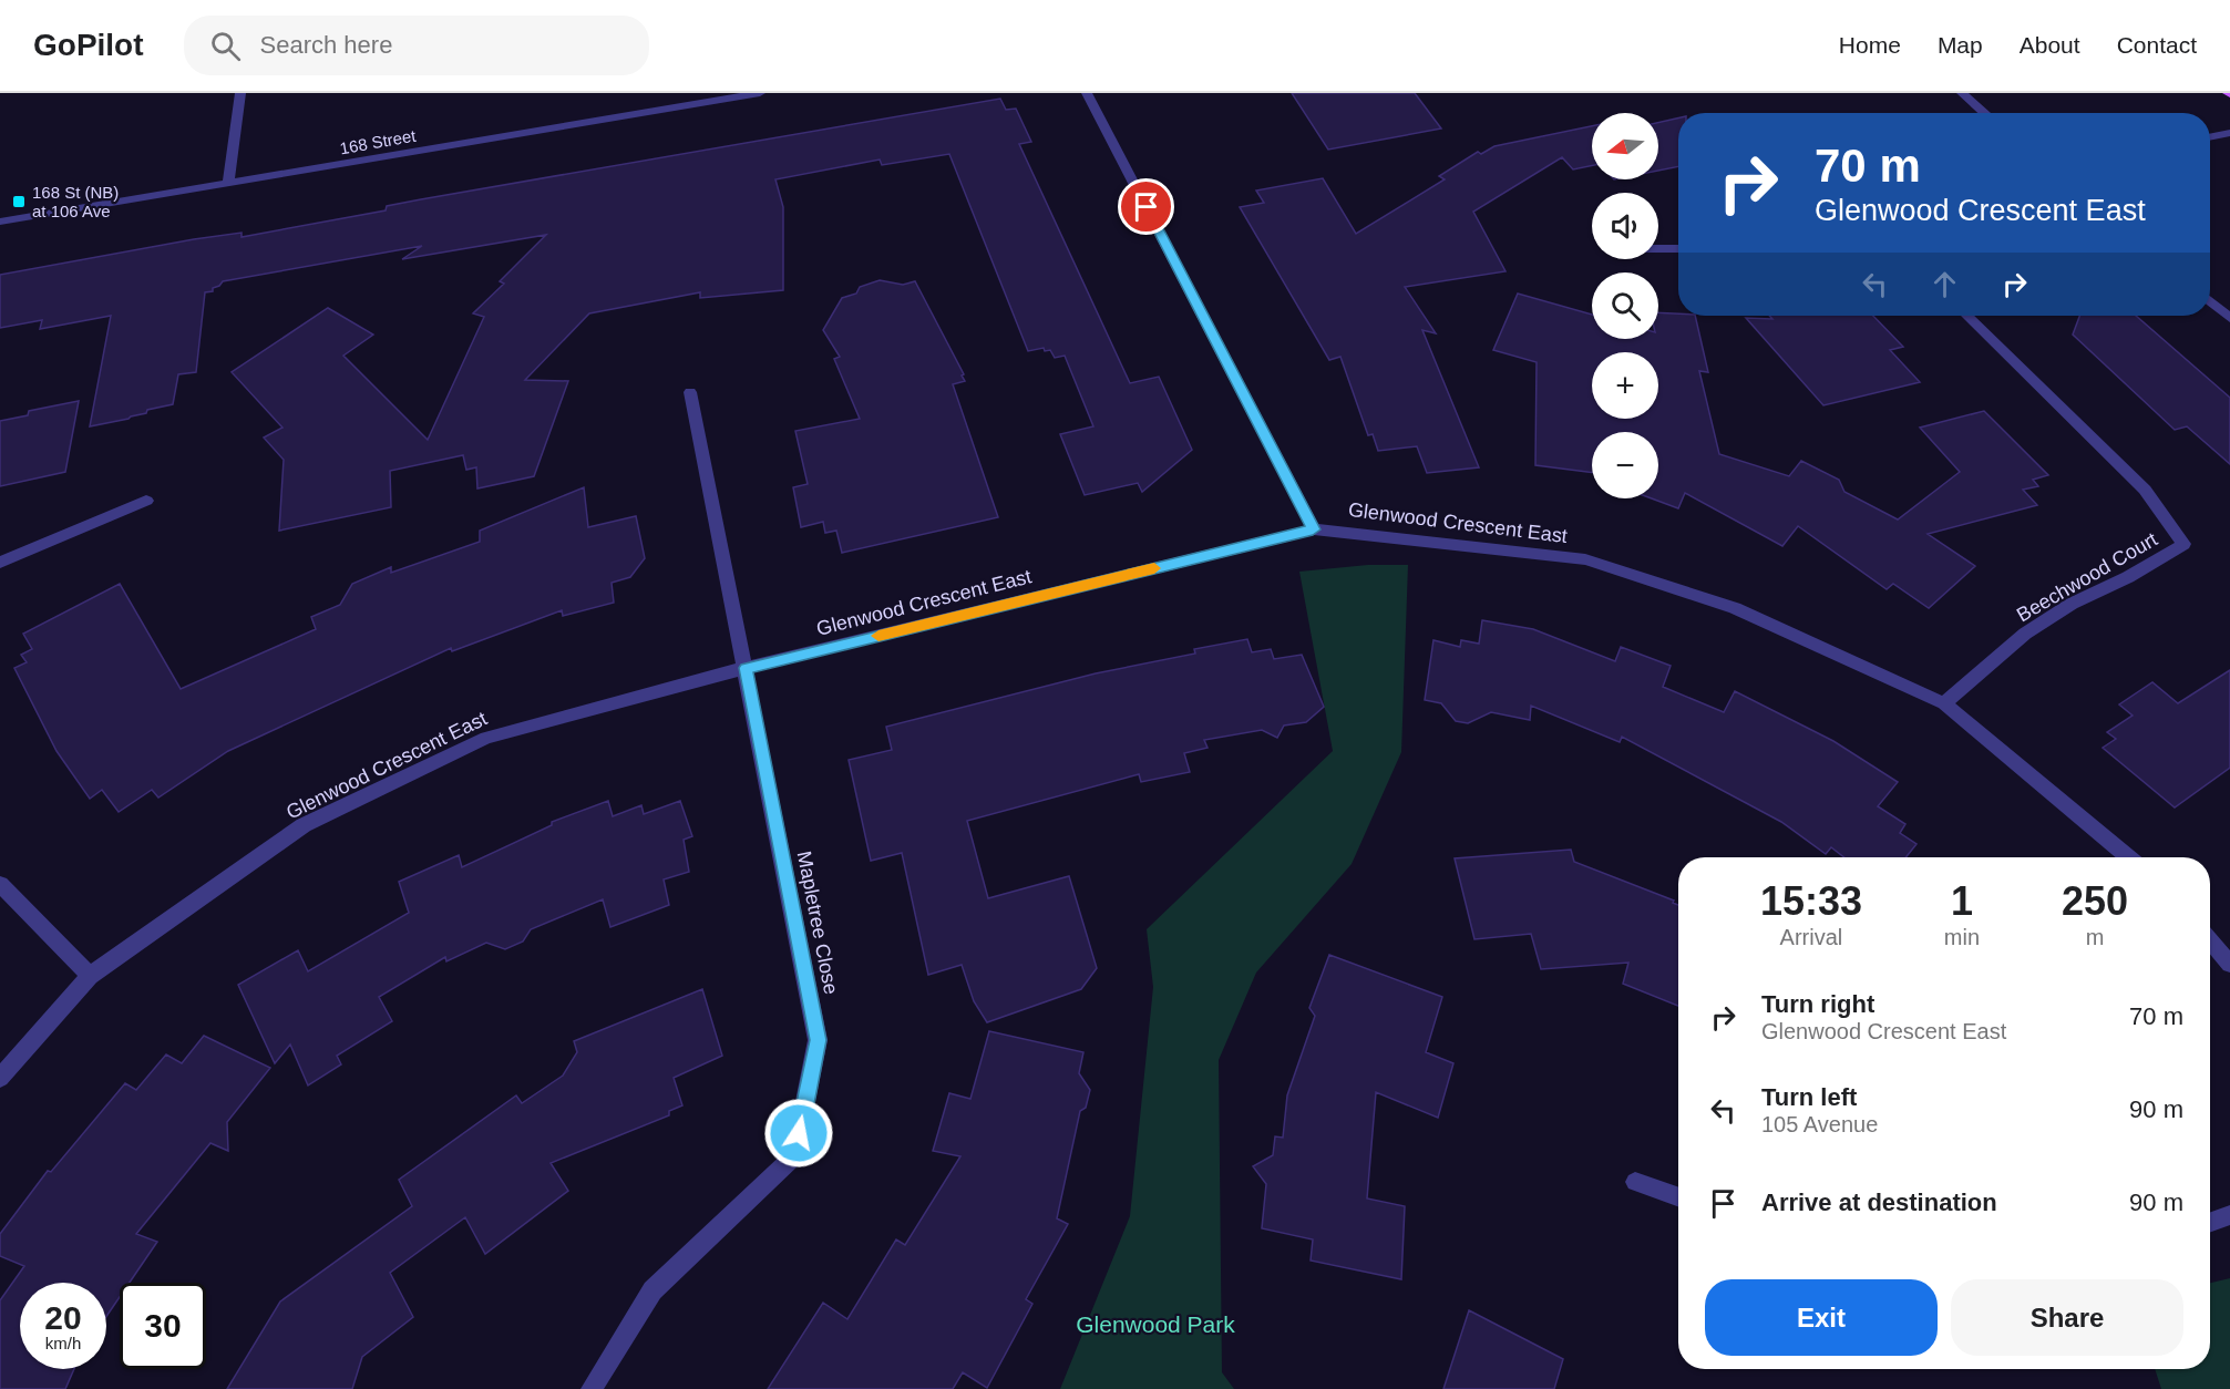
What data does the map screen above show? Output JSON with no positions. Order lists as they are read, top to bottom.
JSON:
{
  "streets": {
    "street": [
      "168 Street",
      "Glenwood Crescent East",
      "Beechwood Court",
      "Mapletree Close"
    ]
  },
  "crossings": [
    ["Glenwood Crescent East", "Beechwood Court"],
    ["Glenwood Crescent East", "Mapletree Close"]
  ],
  "parks": ["Glenwood Park"],
  "places": {
    "transit": ["168 St (NB) at 106 Ave"]
  },
  "north": "left",
  "page": {
    "header": "GoPilot",
    "search": "Search here",
    "nav": [
      "Home",
      "Map",
      "About",
      "Contact"
    ],
    "map_buttons": ["+", "−"],
    "turn": ["70 m", "Glenwood Crescent East"],
    "eta": [
      "15:33",
      "Arrival",
      "1",
      "min",
      "250",
      "m"
    ],
    "list": [
      {
        "name": "Turn right",
        "note": "Glenwood Crescent East",
        "value": "70 m"
      },
      {
        "name": "Turn left",
        "note": "105 Avenue",
        "value": "90 m"
      },
      {
        "name": "Arrive at destination",
        "value": "90 m"
      }
    ],
    "buttons": ["Exit", "Share"],
    "speed": "20 km/h",
    "limit": "30"
  }
}
